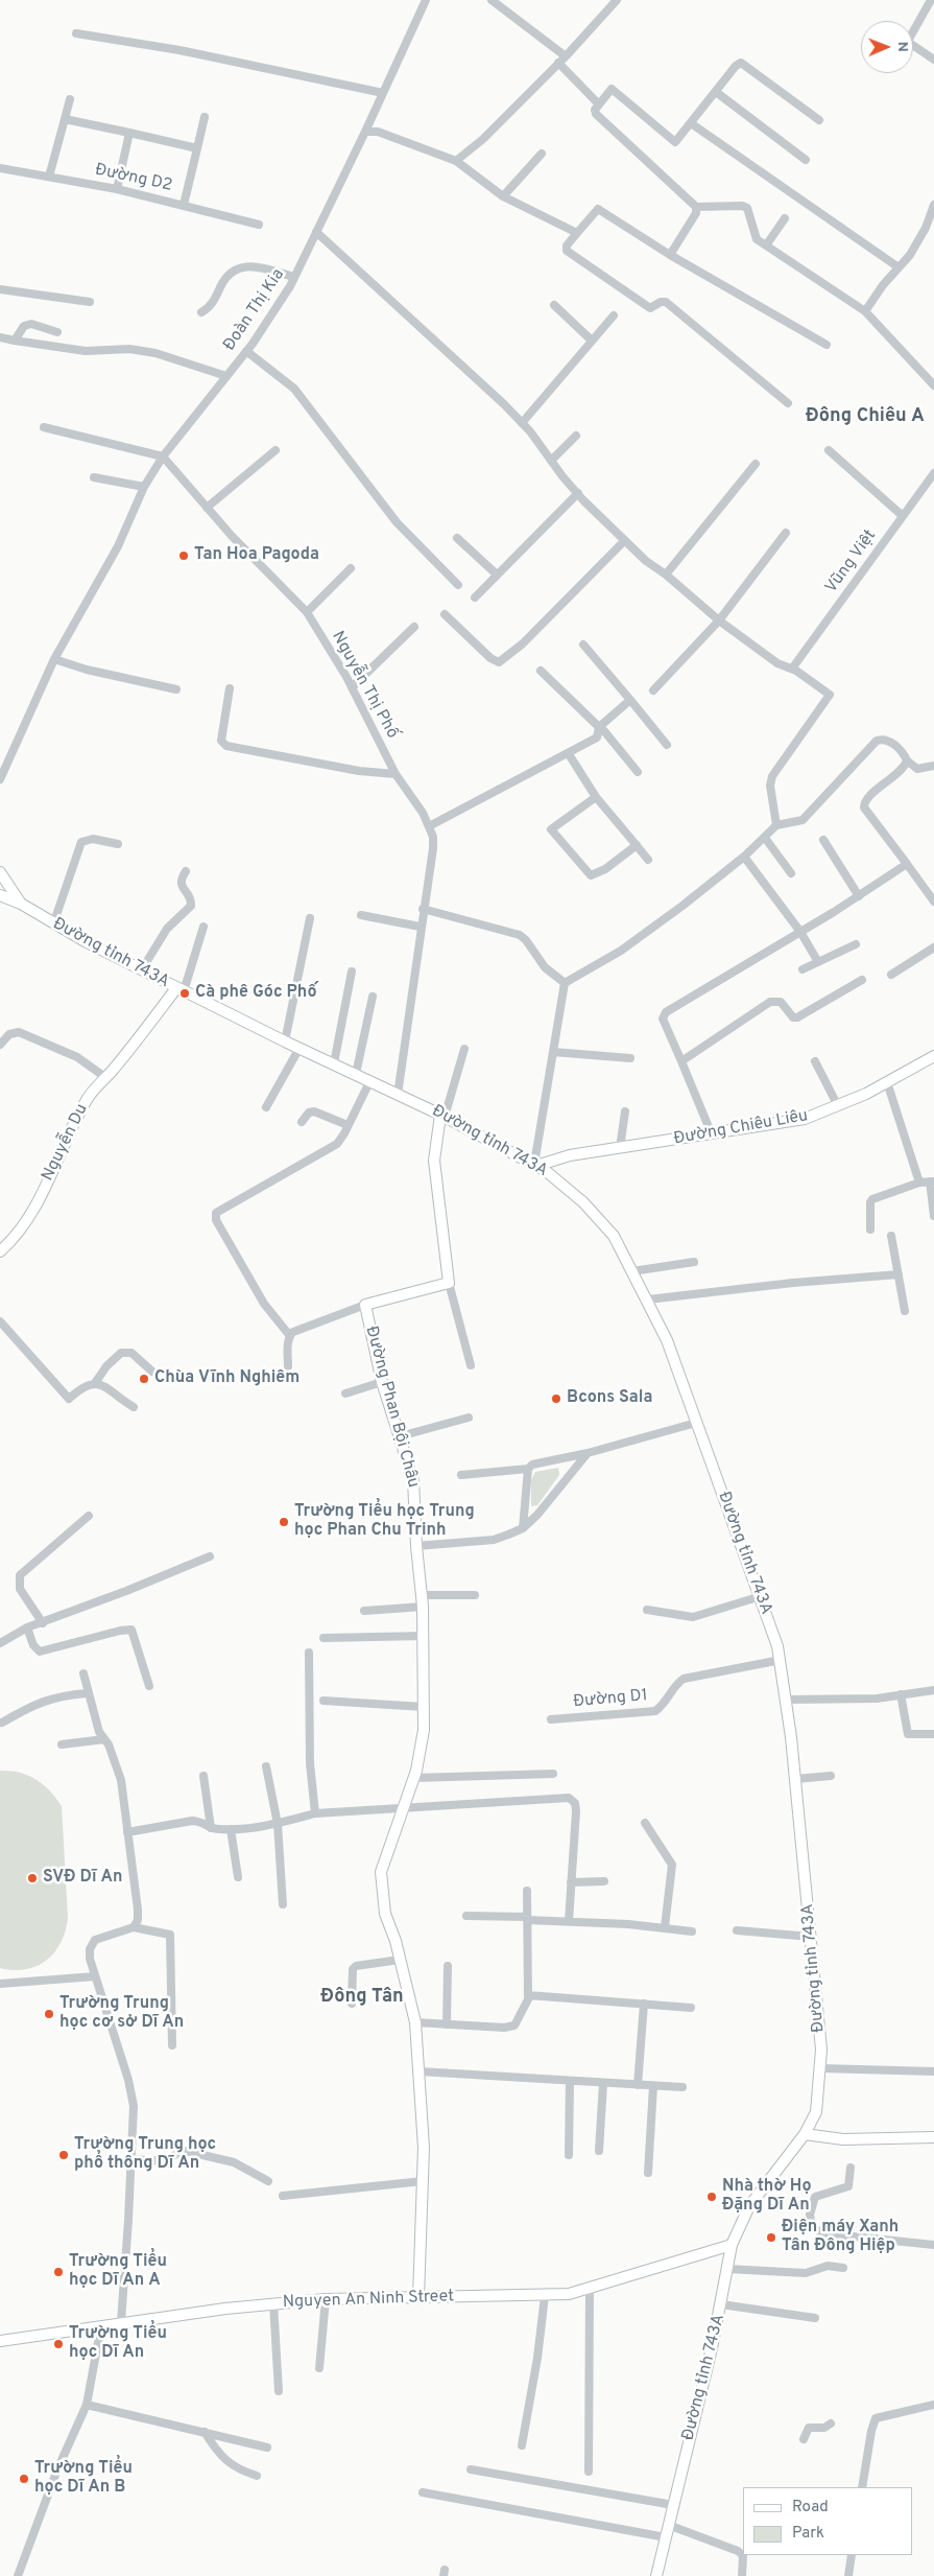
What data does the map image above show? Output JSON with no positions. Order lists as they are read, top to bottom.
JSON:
{
  "streets": {
    "main road": [
      "Đường tỉnh 743A",
      "Đường Chiêu Liêu",
      "Nguyễn Du",
      "Đường Phan Bội Châu",
      "Nguyen An Ninh Street"
    ],
    "street": [
      "Đường D2",
      "Đoàn Thị Kia",
      "Vũng Việt",
      "Nguyễn Thị Phố",
      "Đường D1"
    ]
  },
  "crossings": [
    ["Đoàn Thị Kia", "Nguyễn Thị Phố"],
    ["Nguyễn Thị Phố", "Đường tỉnh 743A"],
    ["Đường tỉnh 743A", "Đường Chiêu Liêu"],
    ["Đường tỉnh 743A", "Nguyễn Du"],
    ["Đường tỉnh 743A", "Đường D1"],
    ["Đường tỉnh 743A", "Nguyen An Ninh Street"],
    ["Đường Phan Bội Châu", "Nguyen An Ninh Street"]
  ],
  "districts": ["Đông Chiêu A", "Đông Tân"],
  "places": [
    "Tan Hoa Pagoda",
    "Cà phê Góc Phố",
    "Chùa Vĩnh Nghiêm",
    "Bcons Sala",
    "Trường Tiểu học Trung học Phan Chu Trinh",
    "SVĐ Dĩ An",
    "Trường Trung học cơ sở Dĩ An",
    "Trường Trung học phổ thông Dĩ An",
    "Nhà thờ Họ Đặng Dĩ An",
    "Điện máy Xanh Tân Đông Hiệp",
    "Trường Tiểu học Dĩ An A",
    "Trường Tiểu học Dĩ An",
    "Trường Tiểu học Dĩ An B"
  ],
  "legend": ["Road", "Park"],
  "north": "right"
}
